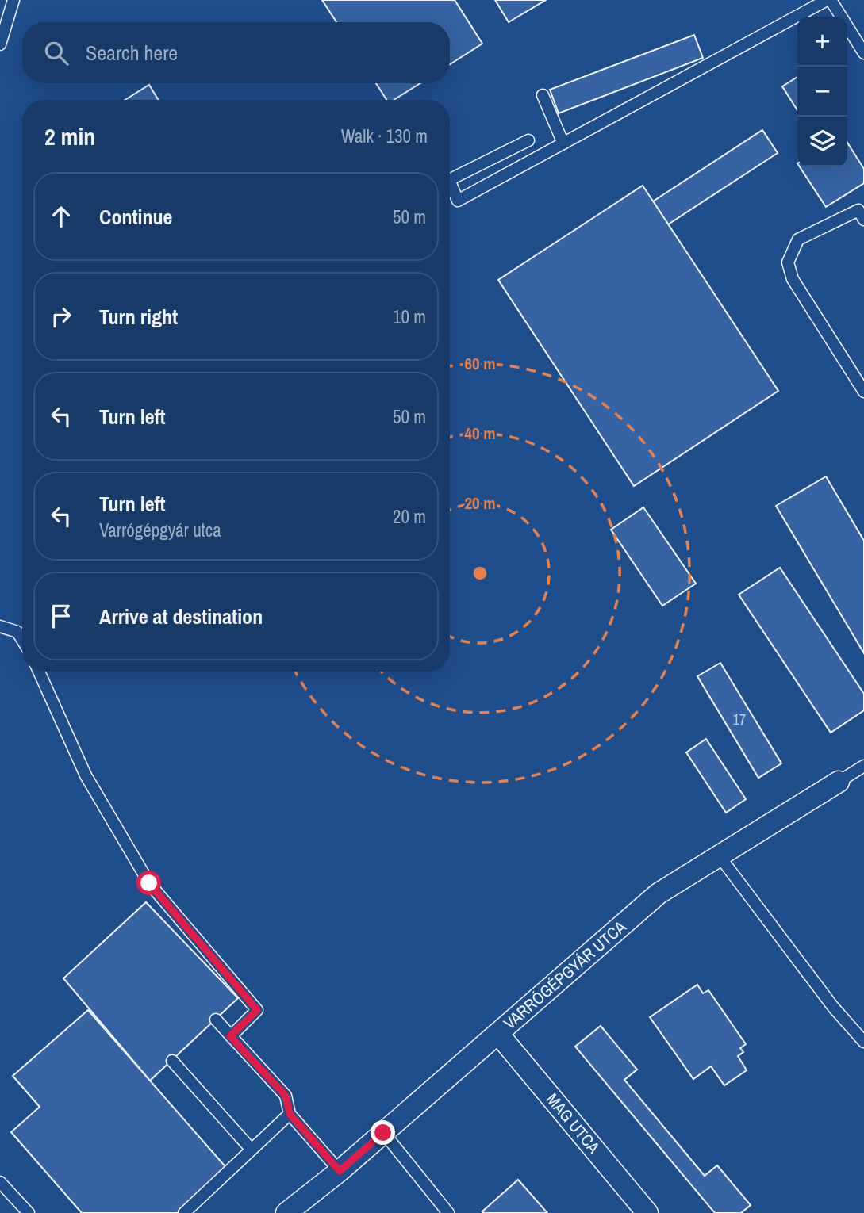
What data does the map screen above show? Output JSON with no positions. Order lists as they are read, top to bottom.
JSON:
{
  "streets": {
    "street": ["VARRÓGÉPGYÁR UTCA", "MAG UTCA"]
  },
  "crossings": [
    ["VARRÓGÉPGYÁR UTCA", "MAG UTCA"]
  ],
  "house_numbers": ["17"],
  "page": {
    "map_buttons": ["+", "−"],
    "search": "Search here",
    "heading": ["2 min", "Walk · 130 m"],
    "list": [
      ["Continue", "50 m"],
      ["Turn right", "10 m"],
      ["Turn left", "50 m"],
      ["Turn left", "Varrógépgyár utca", "20 m"],
      "Arrive at destination"
    ]
  },
  "rings": ["60 m", "40 m", "20 m"]
}
